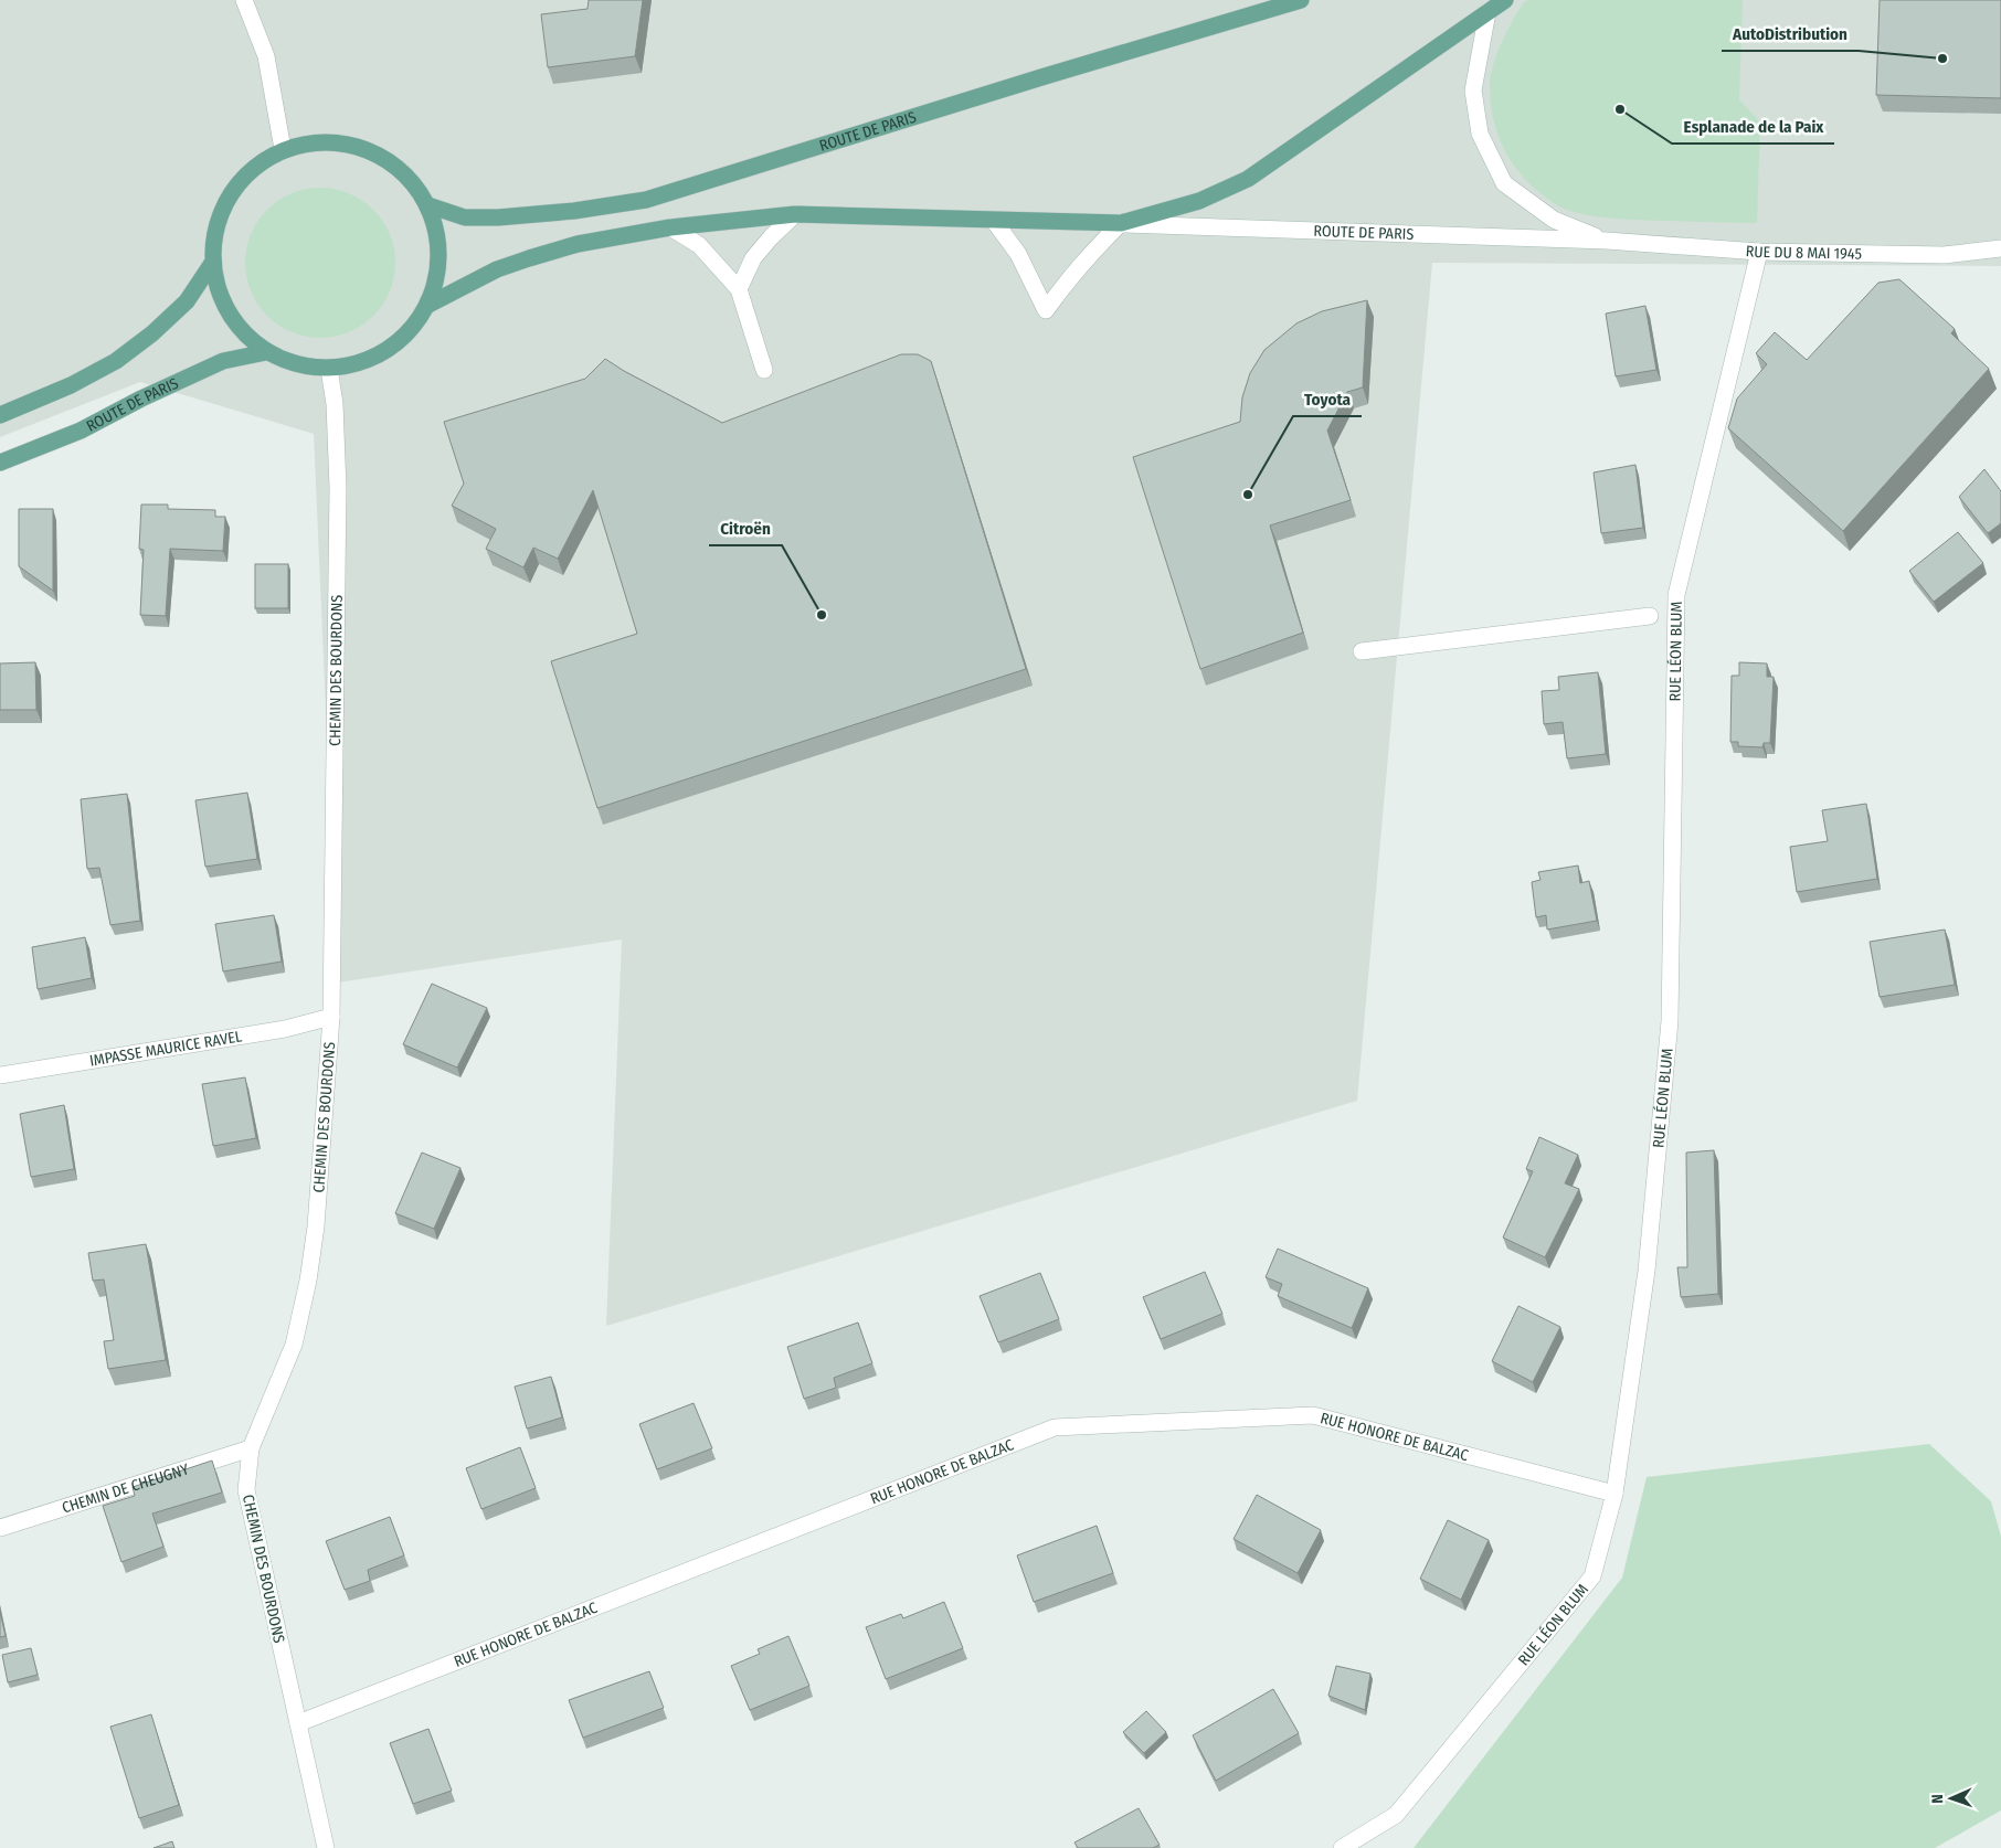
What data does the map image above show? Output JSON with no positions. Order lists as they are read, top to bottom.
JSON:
{
  "streets": {
    "main road": ["ROUTE DE PARIS"],
    "street": [
      "RUE DU 8 MAI 1945",
      "RUE LÉON BLUM",
      "CHEMIN DES BOURDONS",
      "IMPASSE MAURICE RAVEL",
      "RUE HONORE DE BALZAC",
      "CHEMIN DE CHEUGNY"
    ]
  },
  "crossings": [
    ["ROUTE DE PARIS", "RUE DU 8 MAI 1945"],
    ["RUE DU 8 MAI 1945", "RUE LÉON BLUM"],
    ["RUE LÉON BLUM", "RUE HONORE DE BALZAC"],
    ["CHEMIN DES BOURDONS", "IMPASSE MAURICE RAVEL"],
    ["CHEMIN DES BOURDONS", "RUE HONORE DE BALZAC"],
    ["CHEMIN DES BOURDONS", "CHEMIN DE CHEUGNY"]
  ],
  "places": [
    "AutoDistribution",
    "Esplanade de la Paix",
    "Toyota",
    "Citroën"
  ],
  "north": "left"
}
